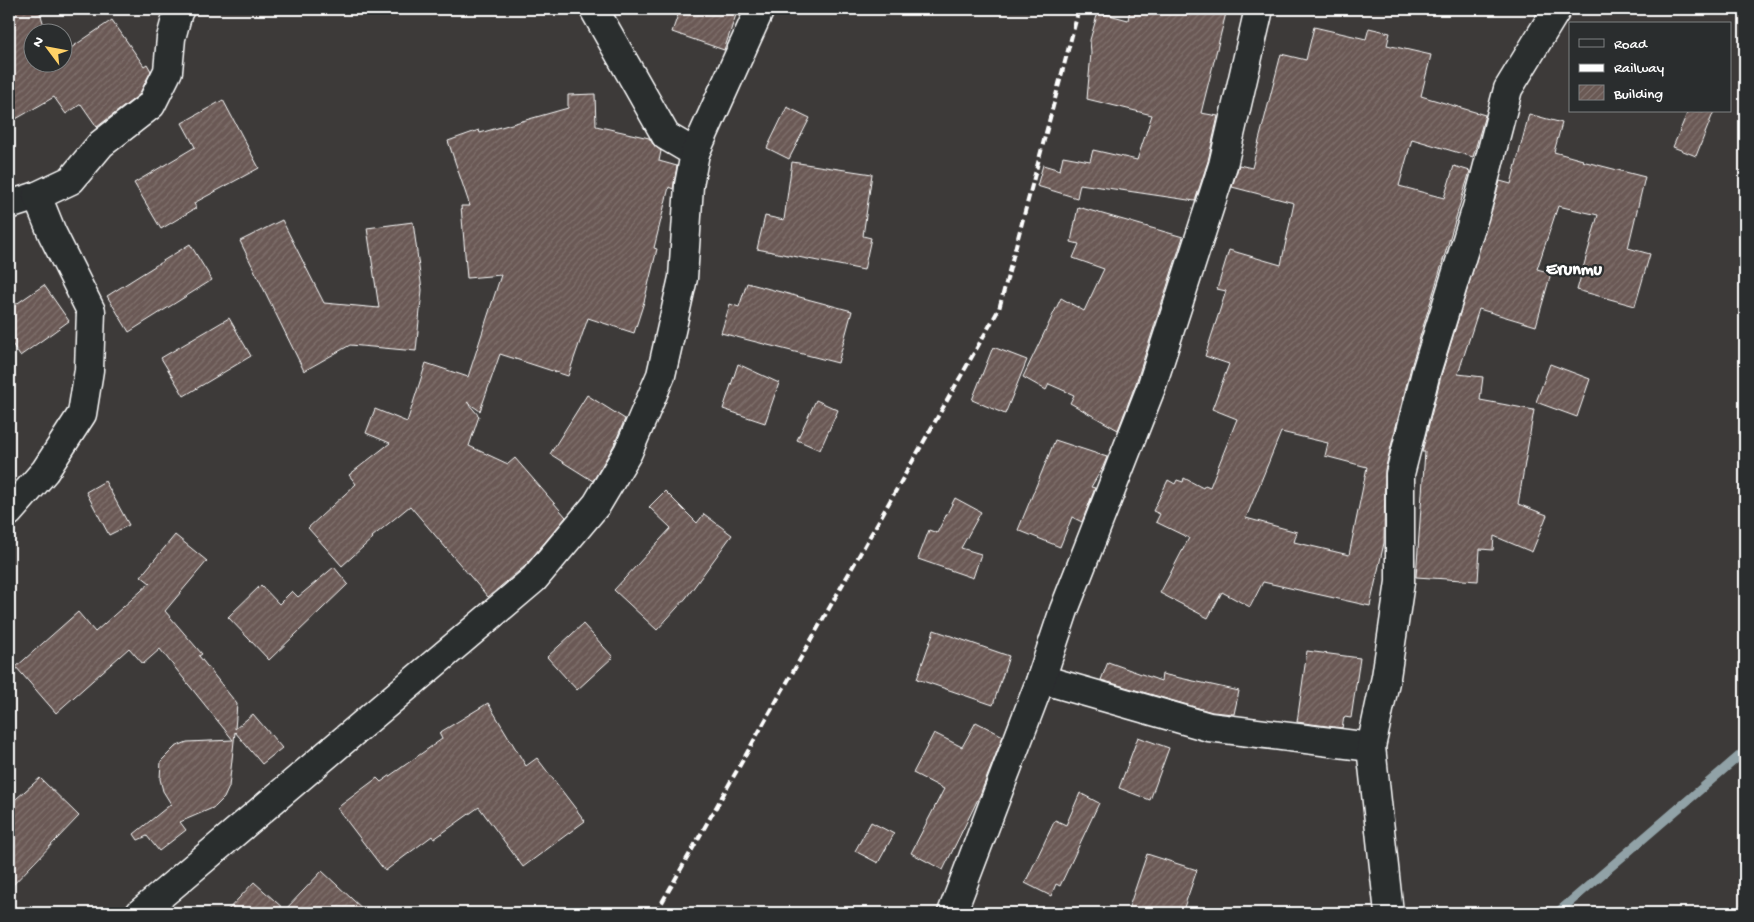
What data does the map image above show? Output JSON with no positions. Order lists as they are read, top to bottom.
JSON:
{
  "districts": ["Erunmu"],
  "legend": ["Road", "Railway", "Building"],
  "north": "top left"
}
